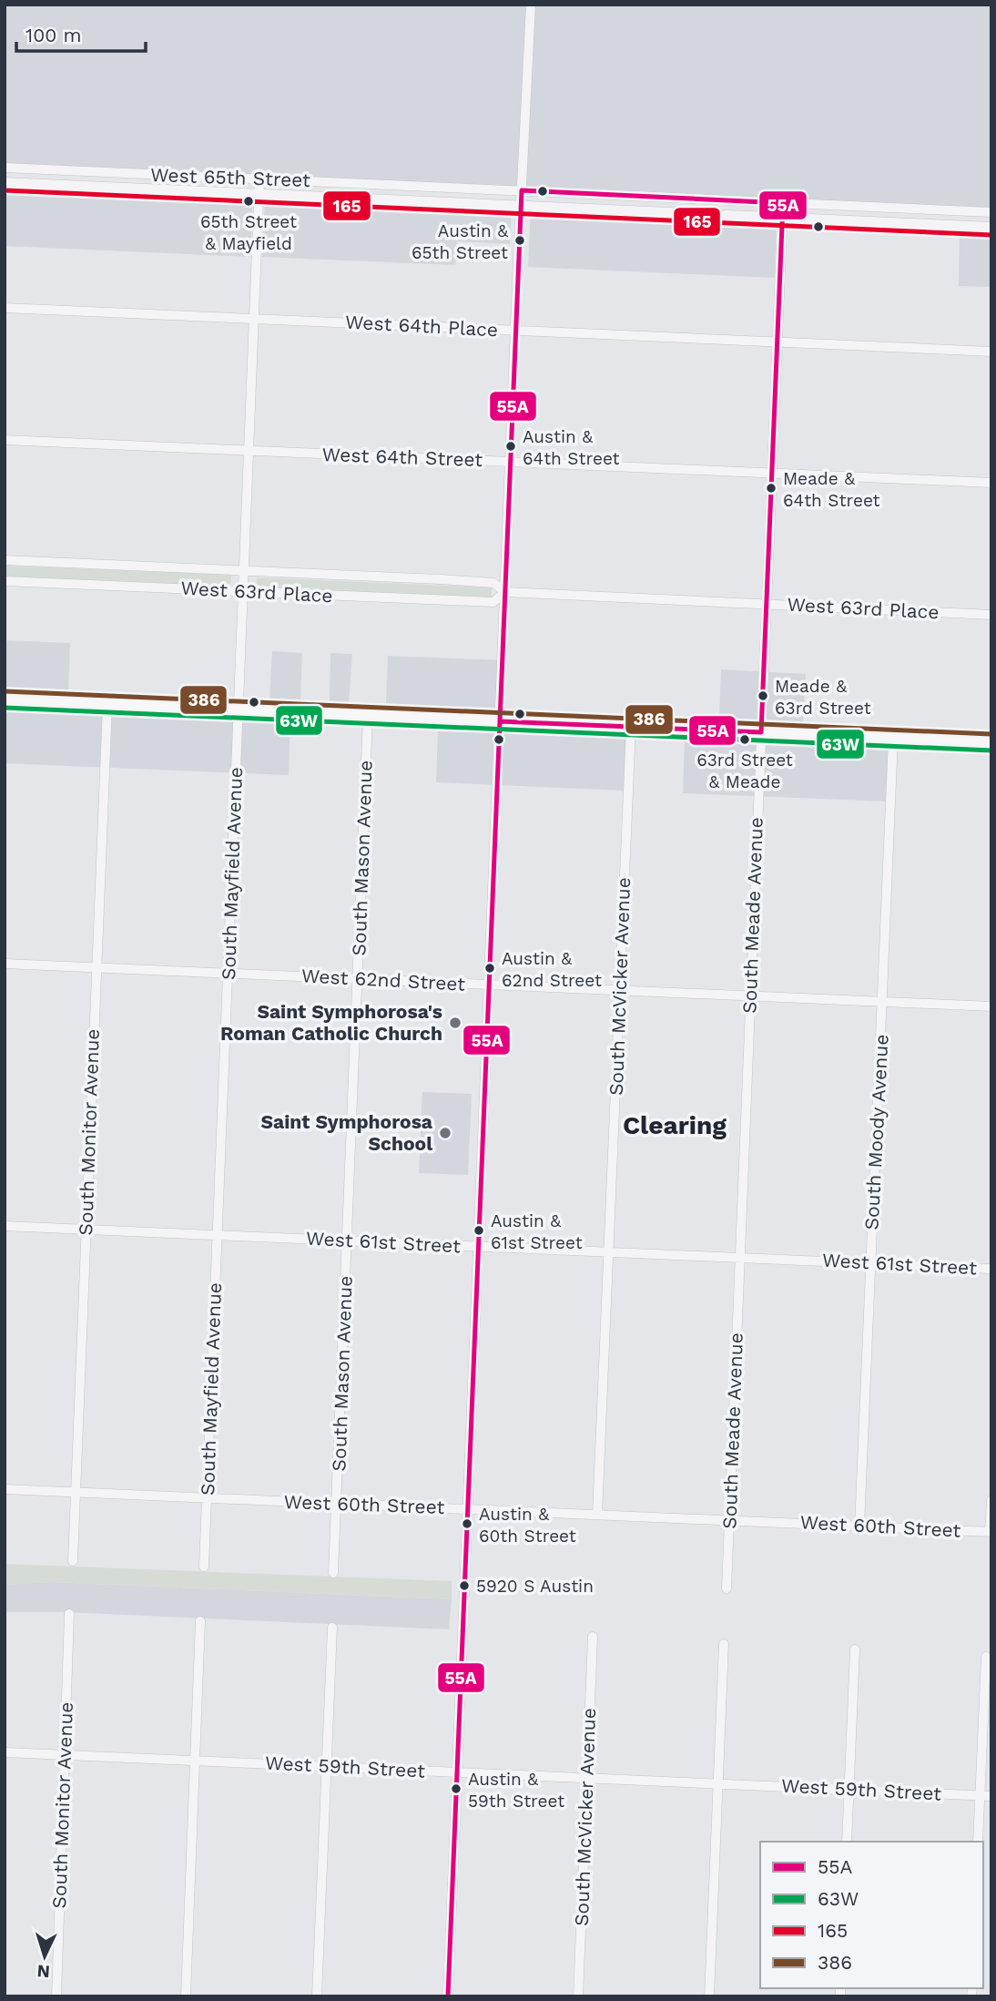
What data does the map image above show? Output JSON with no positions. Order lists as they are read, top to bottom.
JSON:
{
  "streets": {
    "street": [
      "West 65th Street",
      "West 64th Place",
      "West 64th Street",
      "West 63rd Place",
      "South Mason Avenue",
      "South Mayfield Avenue",
      "South Meade Avenue",
      "West 62nd Street",
      "South McVicker Avenue",
      "South Monitor Avenue",
      "South Moody Avenue",
      "West 61st Street",
      "West 60th Street",
      "West 59th Street"
    ]
  },
  "crossings": [
    ["West 65th Street", "South Mayfield Avenue"],
    ["West 65th Street", "South Meade Avenue"],
    ["West 64th Place", "South Mayfield Avenue"],
    ["West 64th Place", "South Meade Avenue"],
    ["West 64th Street", "South Mayfield Avenue"],
    ["West 64th Street", "South Meade Avenue"],
    ["West 63rd Place", "South Mayfield Avenue"],
    ["West 63rd Place", "South Meade Avenue"],
    ["South Mason Avenue", "West 62nd Street"],
    ["South Mason Avenue", "West 61st Street"],
    ["South Mason Avenue", "West 60th Street"],
    ["South Mayfield Avenue", "West 62nd Street"],
    ["South Mayfield Avenue", "West 61st Street"],
    ["South Mayfield Avenue", "West 60th Street"],
    ["South Meade Avenue", "West 62nd Street"],
    ["South Meade Avenue", "West 61st Street"],
    ["South Meade Avenue", "West 60th Street"],
    ["West 62nd Street", "South McVicker Avenue"],
    ["West 62nd Street", "South Monitor Avenue"],
    ["West 62nd Street", "South Moody Avenue"],
    ["South McVicker Avenue", "West 61st Street"],
    ["South McVicker Avenue", "West 60th Street"],
    ["South McVicker Avenue", "West 59th Street"],
    ["South Monitor Avenue", "West 61st Street"],
    ["South Monitor Avenue", "West 60th Street"],
    ["South Monitor Avenue", "West 59th Street"],
    ["South Moody Avenue", "West 61st Street"],
    ["South Moody Avenue", "West 60th Street"]
  ],
  "districts": ["Clearing"],
  "places": [
    "65th Street & Mayfield",
    "Austin & 65th Street",
    "Austin & 64th Street",
    "Meade & 64th Street",
    "Meade & 63rd Street",
    "63rd Street & Meade",
    "Austin & 62nd Street",
    "Saint Symphorosa's Roman Catholic Church",
    "Saint Symphorosa School",
    "Austin & 61st Street",
    "Austin & 60th Street",
    "5920 S Austin",
    "Austin & 59th Street"
  ],
  "lines": [
    "transit line 55A",
    "transit line 165",
    "transit line 386",
    "transit line 63W"
  ],
  "legend": [
    "55A",
    "63W",
    "165",
    "386"
  ],
  "scale_bar": "100 m",
  "north": "bottom"
}
